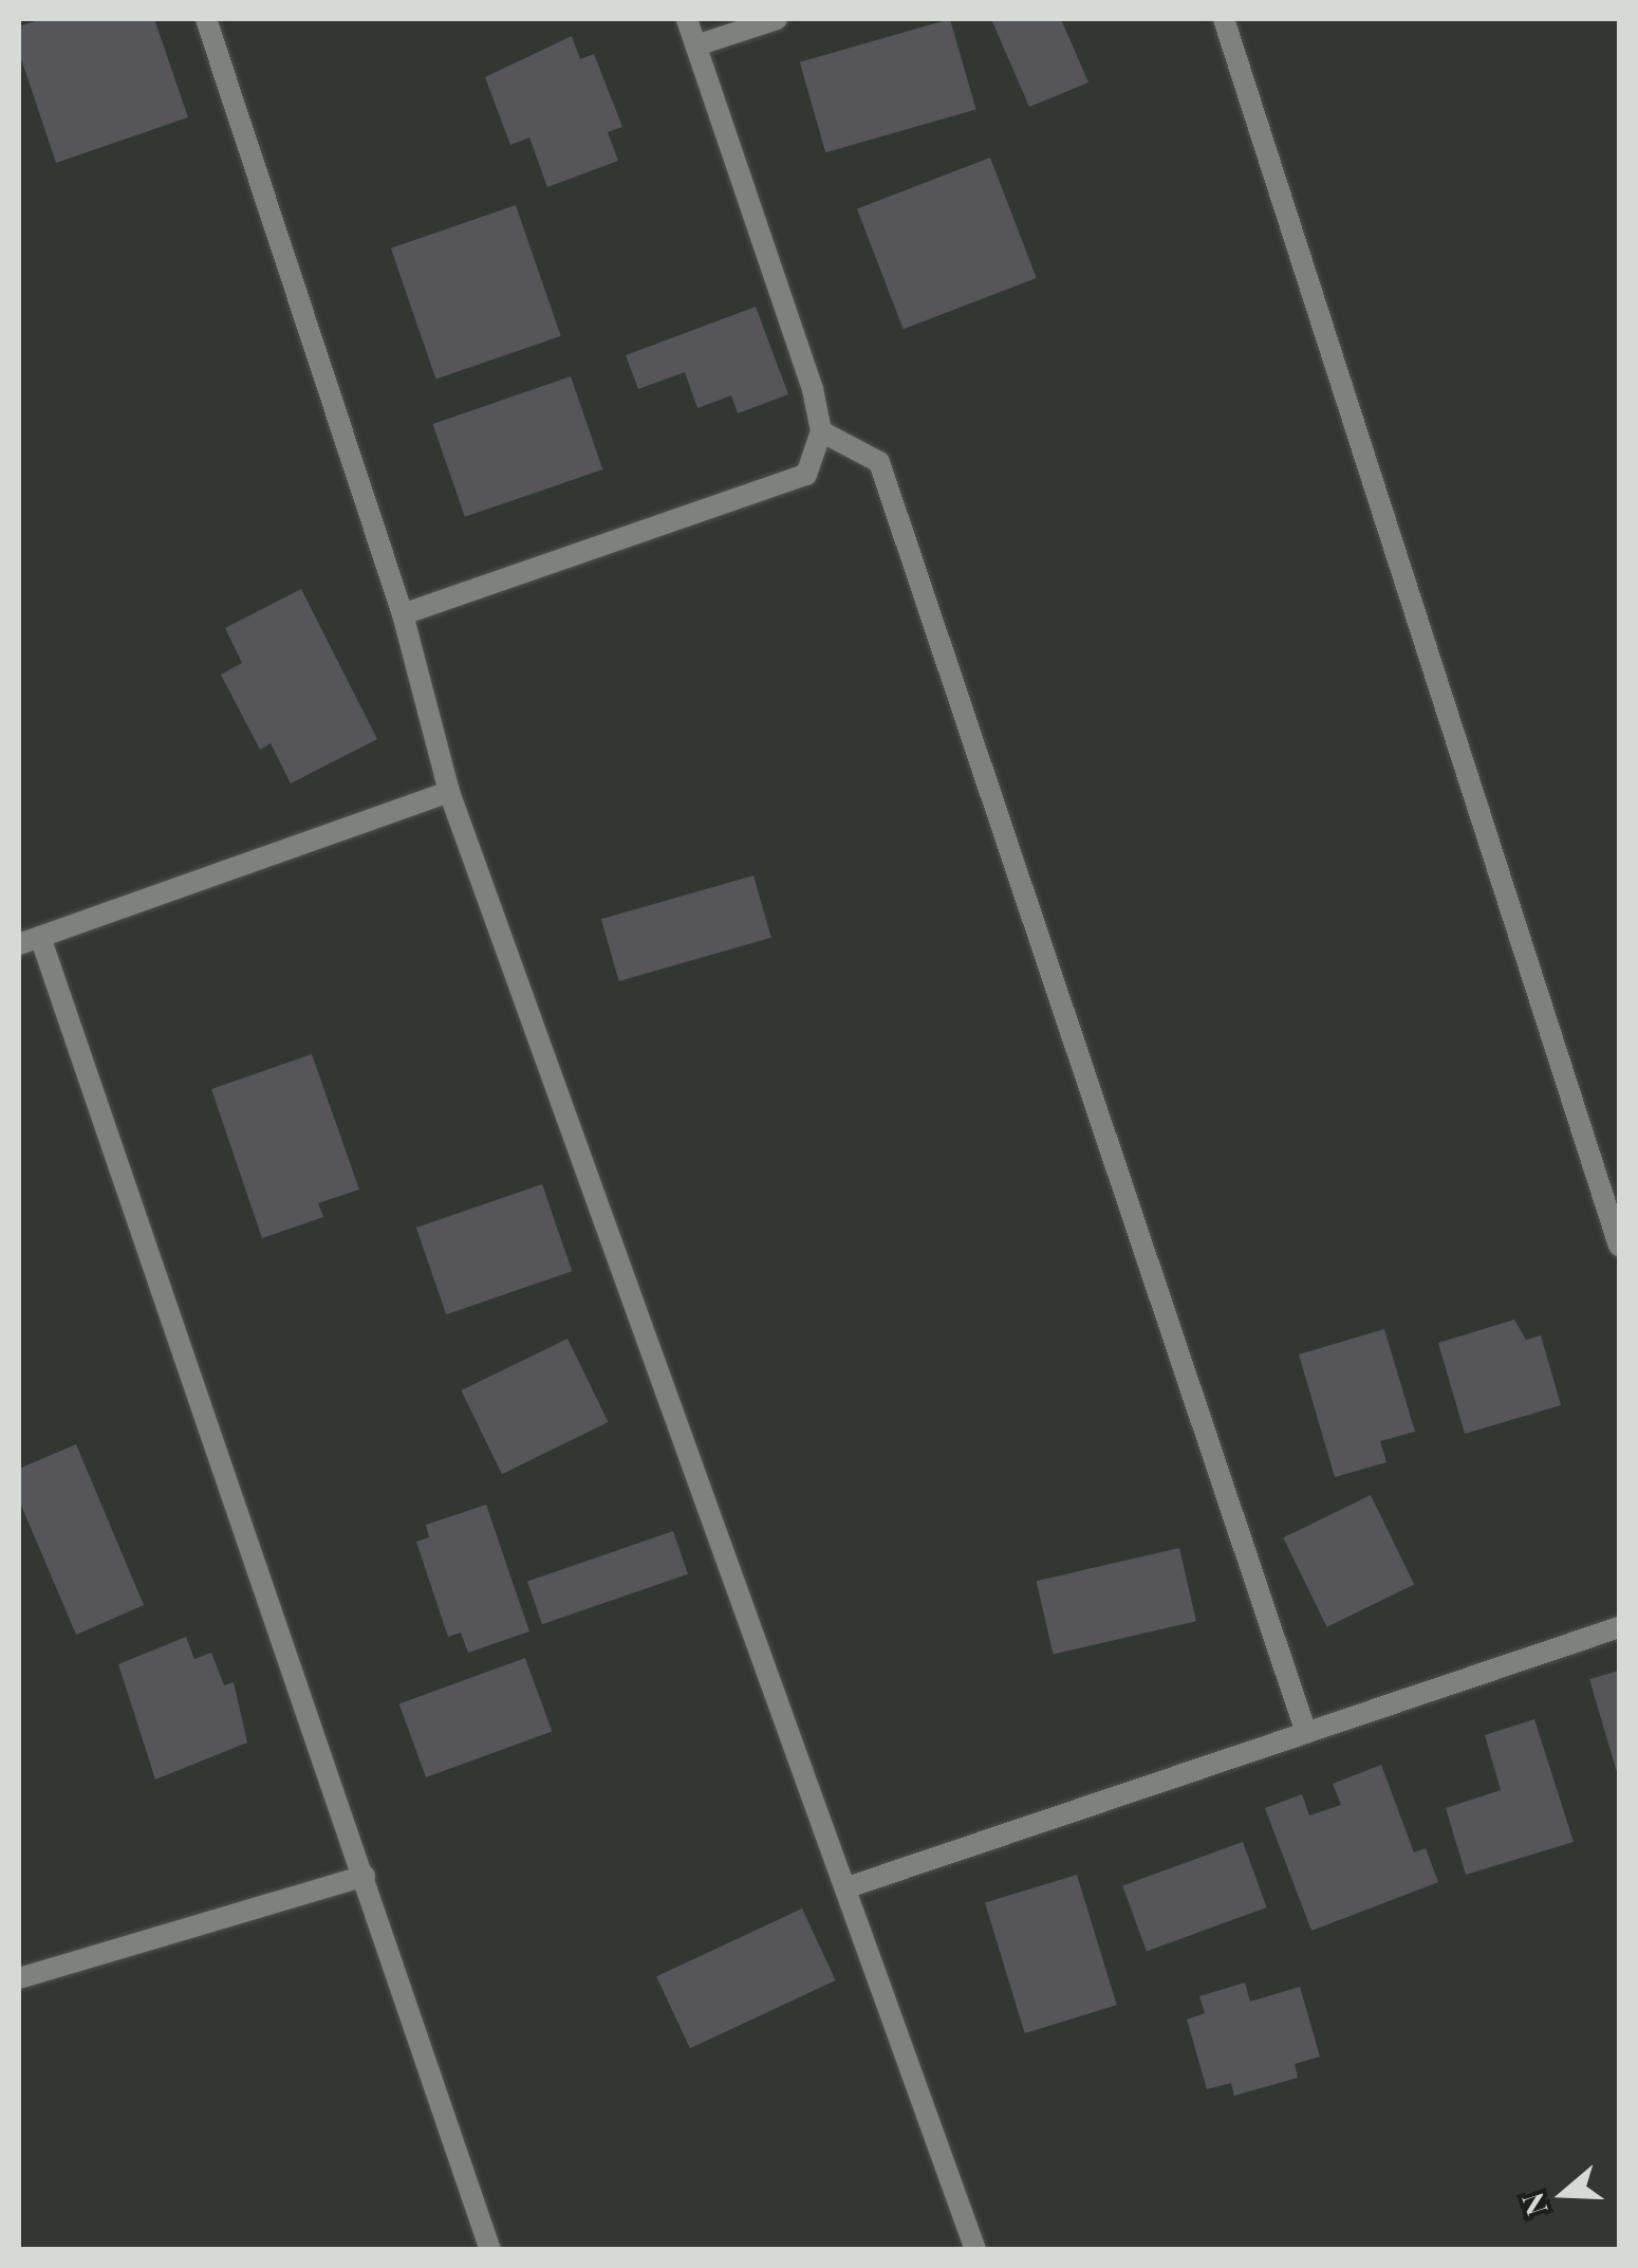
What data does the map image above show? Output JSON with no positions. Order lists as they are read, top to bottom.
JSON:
{
  "north": "left"
}
